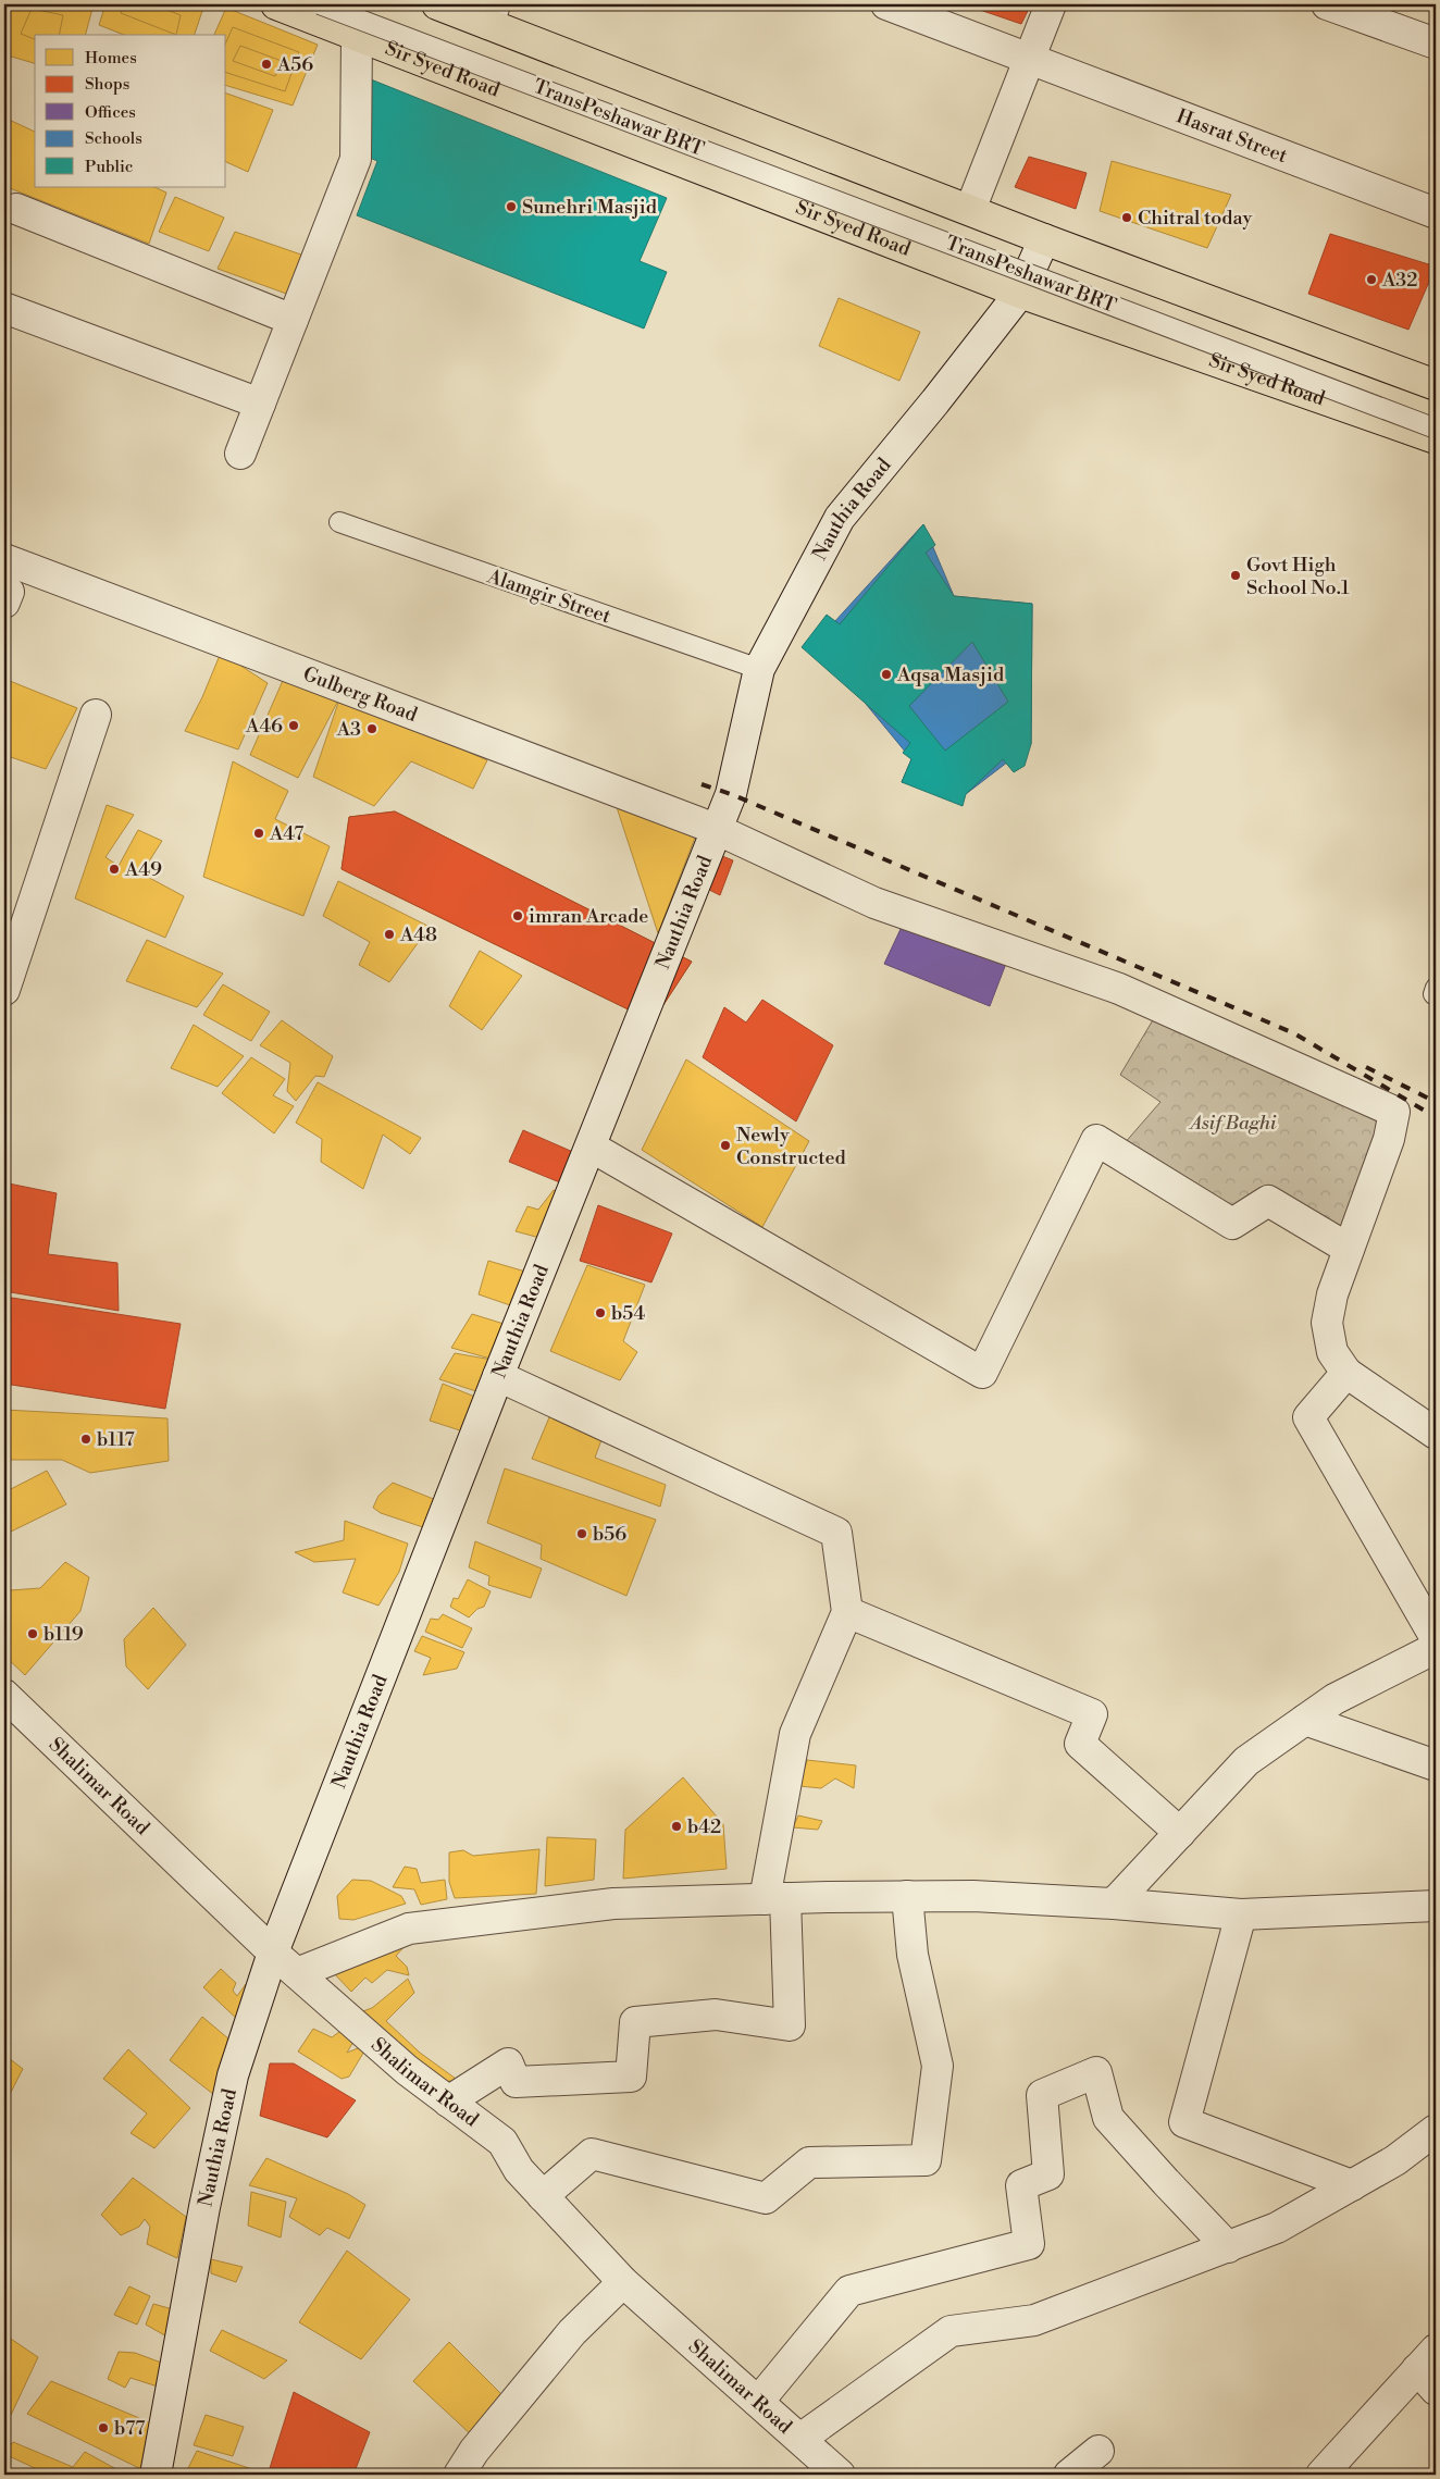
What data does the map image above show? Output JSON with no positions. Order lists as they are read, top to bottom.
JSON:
{
  "streets": {
    "main road": ["Sir Syed Road"],
    "street": [
      "Hasrat Street",
      "Nauthia Road",
      "Gulberg Road",
      "Shalimar Road"
    ],
    "lane": ["TransPeshawar BRT", "Alamgir Street"]
  },
  "crossings": [
    ["Sir Syed Road", "Nauthia Road"],
    ["Nauthia Road", "Alamgir Street"],
    ["Nauthia Road", "Gulberg Road"],
    ["Nauthia Road", "Shalimar Road"]
  ],
  "parks": ["Asif Baghi"],
  "places": [
    "A56",
    "Sunehri Masjid",
    "Chitral today",
    "A32",
    "Govt High School No.1",
    "Aqsa Masjid",
    "A46",
    "A3",
    "A47",
    "A49",
    "imran Arcade",
    "A48",
    "Newly Constructed",
    "b54",
    "b117",
    "b56",
    "b119",
    "b42",
    "b77"
  ],
  "legend": [
    "Homes",
    "Shops",
    "Offices",
    "Schools",
    "Public"
  ]
}
